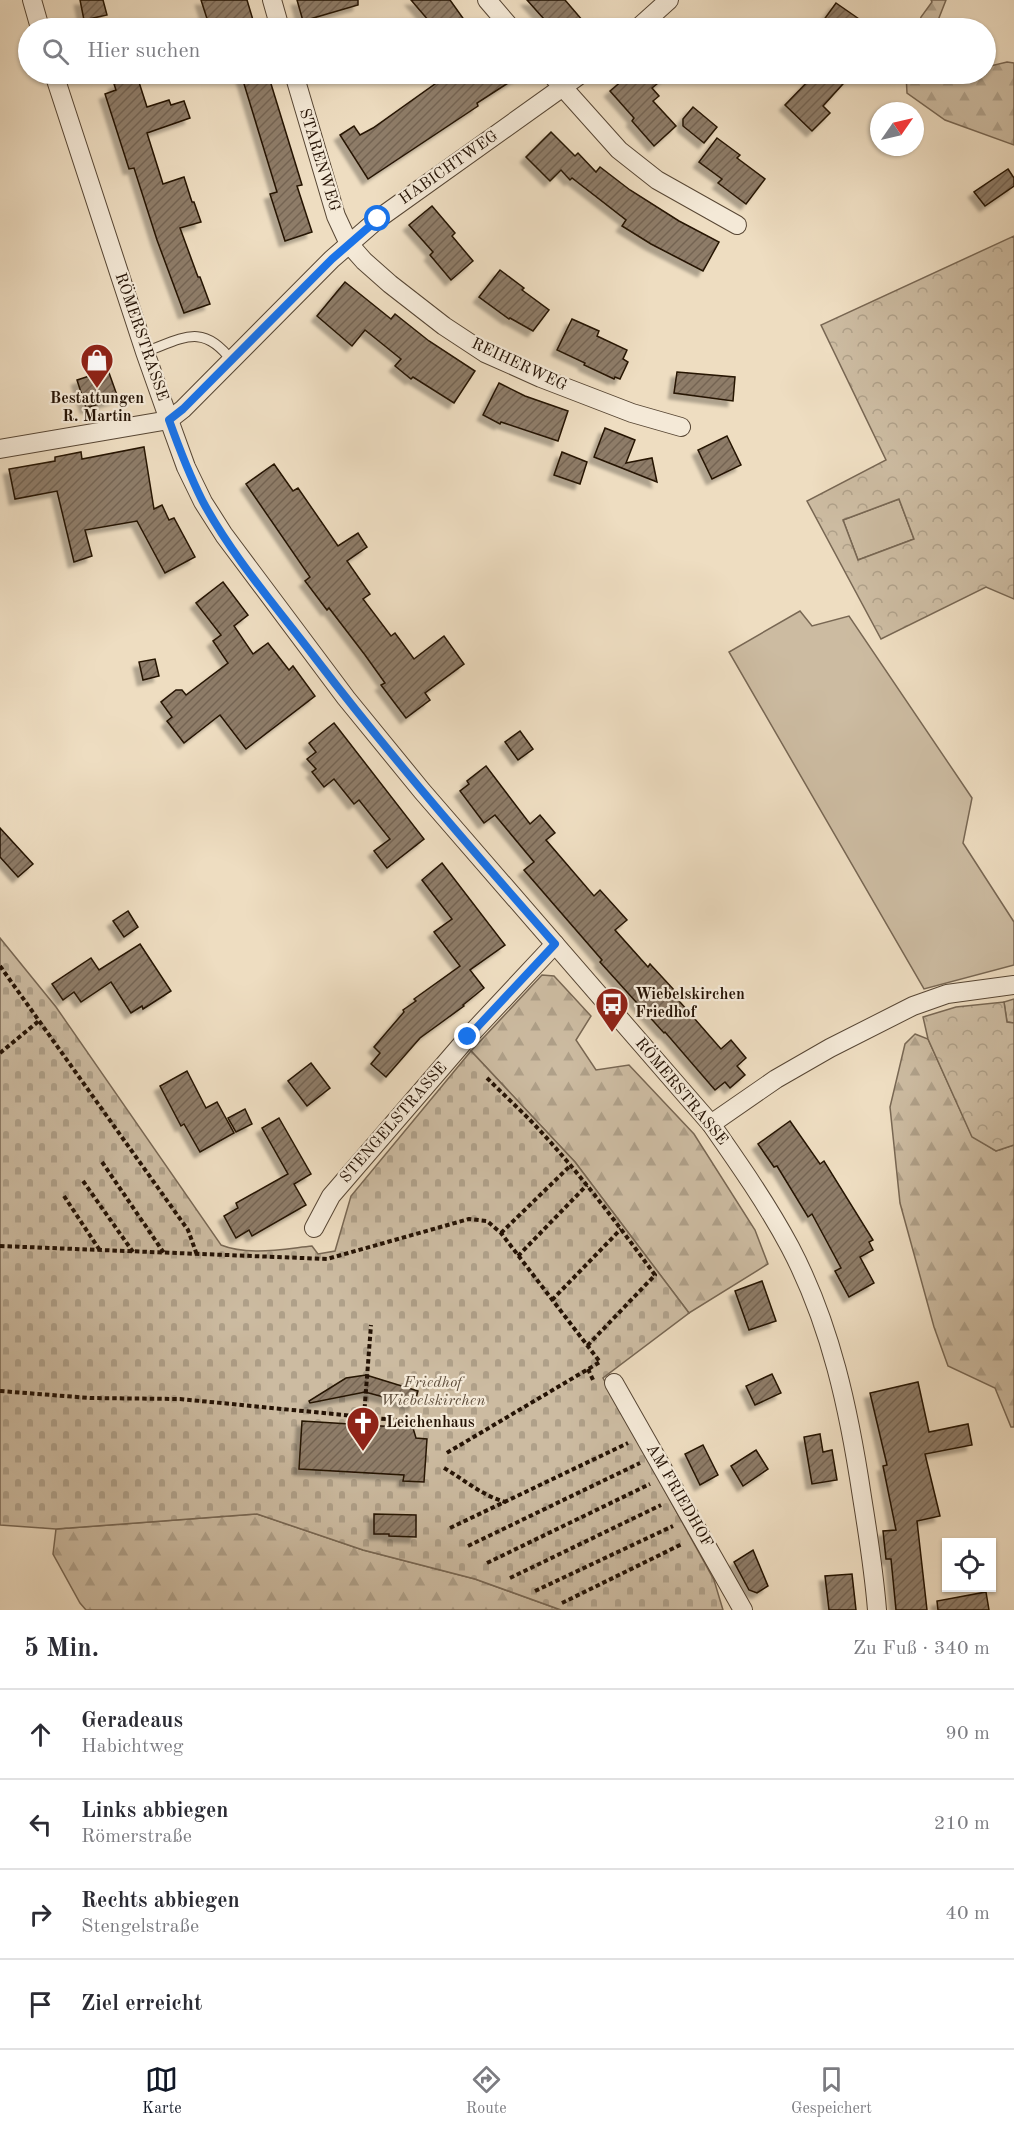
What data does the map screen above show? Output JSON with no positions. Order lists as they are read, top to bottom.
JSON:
{
  "streets": {
    "street": [
      "STARENWEG",
      "HABICHTWEG",
      "RÖMERSTRASSE",
      "REIHERWEG",
      "STENGELSTRASSE",
      "AM FRIEDHOF"
    ]
  },
  "crossings": [
    ["STARENWEG", "HABICHTWEG"],
    ["STARENWEG", "REIHERWEG"],
    ["HABICHTWEG", "RÖMERSTRASSE"],
    ["HABICHTWEG", "REIHERWEG"],
    ["RÖMERSTRASSE", "STENGELSTRASSE"]
  ],
  "parks": ["Friedhof Wiebelskirchen"],
  "places": {
    "shop": ["Bestattungen R. Martin"],
    "bus stop": ["Wiebelskirchen Friedhof"],
    "church": ["Leichenhaus"]
  },
  "north": "top right",
  "page": {
    "search": "Hier suchen",
    "heading": ["5 Min.", "Zu Fuß · 340 m"],
    "list": [
      ["Geradeaus", "Habichtweg", "90 m"],
      ["Links abbiegen", "Römerstraße", "210 m"],
      ["Rechts abbiegen", "Stengelstraße", "40 m"],
      "Ziel erreicht"
    ],
    "nav": ["Karte", "Route", "Gespeichert"]
  }
}
